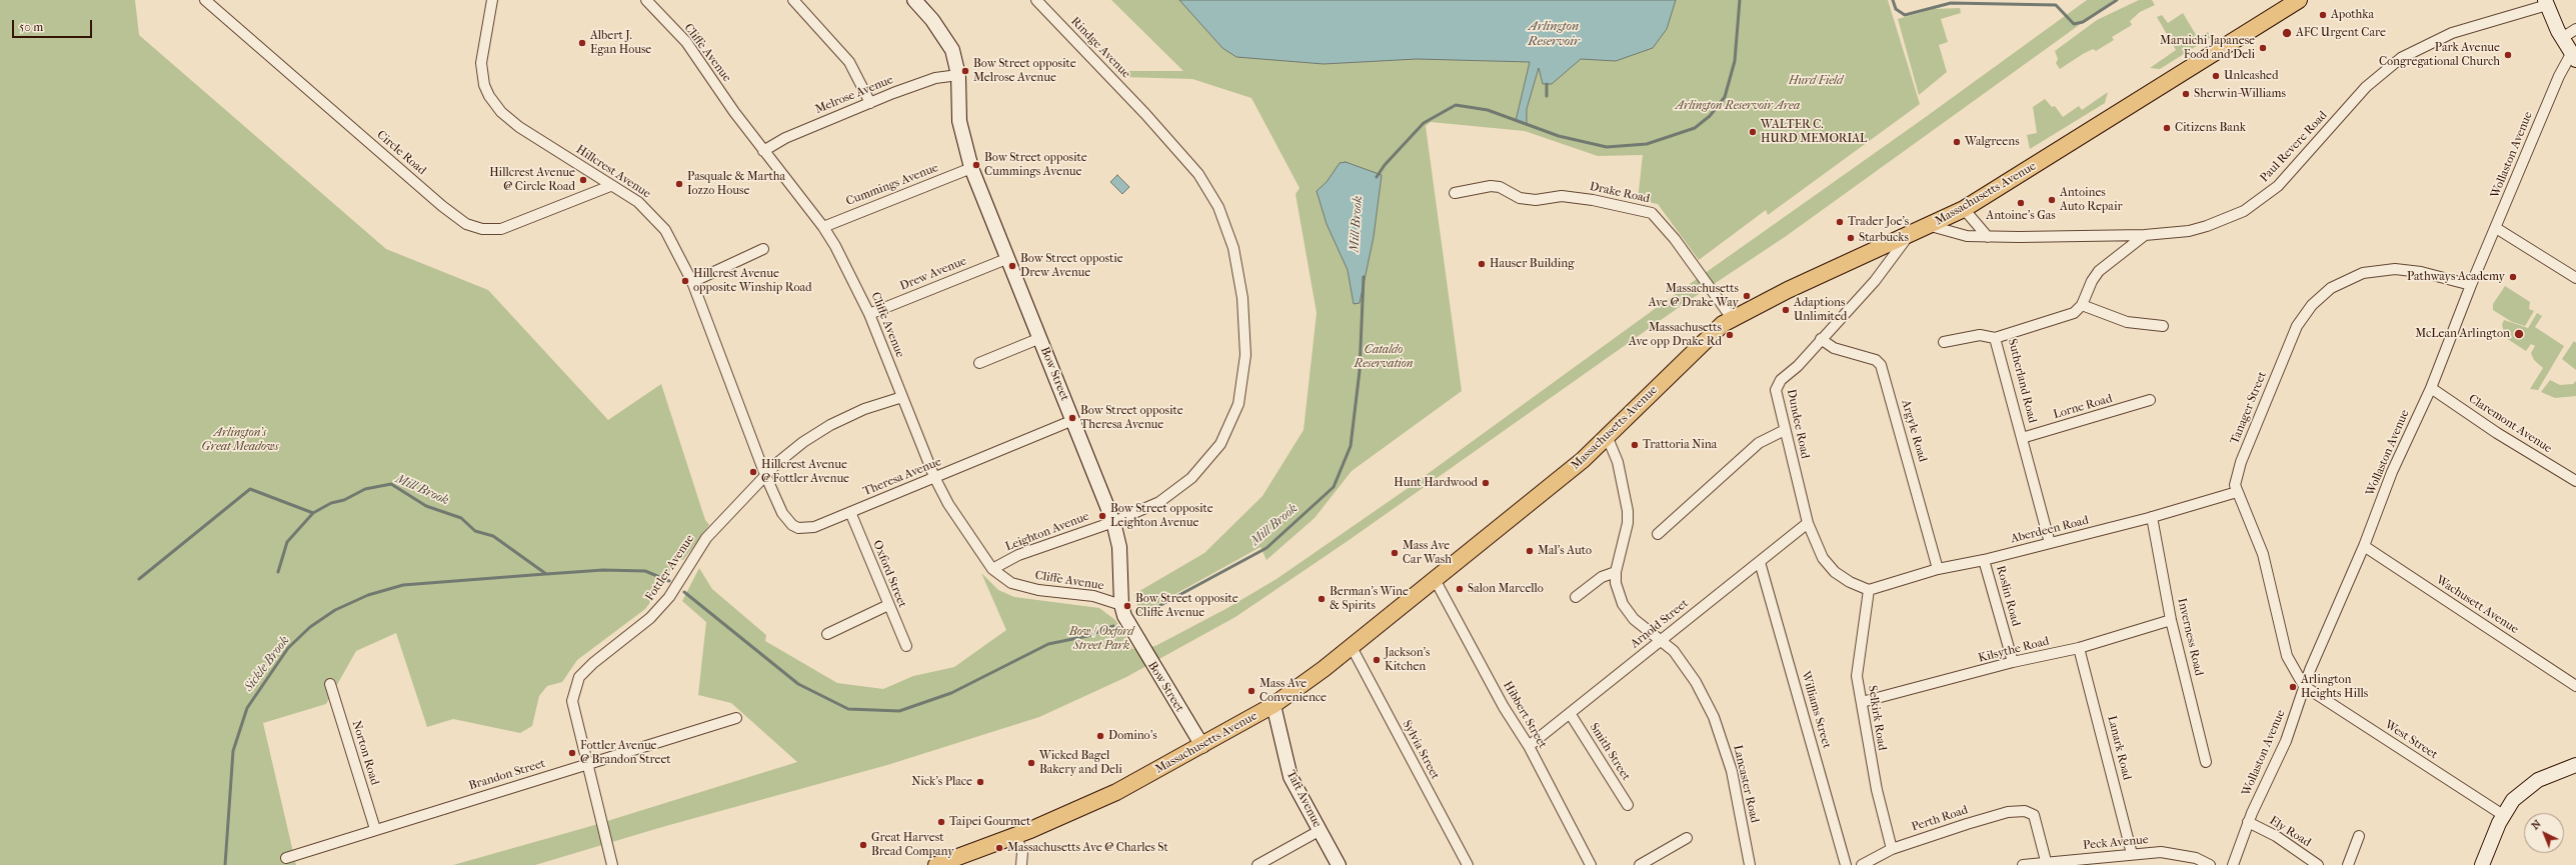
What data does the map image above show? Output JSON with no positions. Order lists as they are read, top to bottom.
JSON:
{
  "streets": {
    "main road": ["Massachusetts Avenue"],
    "street": [
      "Rindge Avenue",
      "Cliffe Avenue",
      "Melrose Avenue",
      "Paul Revere Road",
      "Circle Road",
      "Wollaston Avenue",
      "Hillcrest Avenue",
      "Cummings Avenue",
      "Drake Road",
      "Drew Avenue",
      "Bow Street",
      "Sutherland Road",
      "Lorne Road",
      "Tanager Street",
      "Dundee Road",
      "Claremont Avenue",
      "Argyle Road",
      "Theresa Avenue",
      "Aberdeen Road",
      "Leighton Avenue",
      "Fottler Avenue",
      "Oxford Street",
      "Roslin Road",
      "Wachusett Avenue",
      "Arnold Street",
      "Inverness Road",
      "Kilsythe Road",
      "Williams Street",
      "Hibbert Street",
      "Selkirk Road",
      "West Street",
      "Lanark Road",
      "Sylvia Street",
      "Smith Street",
      "Norton Road",
      "Brandon Street",
      "Lancaster Road",
      "Taft Avenue",
      "Perth Road",
      "Ely Road",
      "Peck Avenue"
    ]
  },
  "crossings": [
    ["Rindge Avenue", "Bow Street"],
    ["Rindge Avenue", "Leighton Avenue"],
    ["Cliffe Avenue", "Melrose Avenue"],
    ["Cliffe Avenue", "Cummings Avenue"],
    ["Cliffe Avenue", "Drew Avenue"],
    ["Cliffe Avenue", "Bow Street"],
    ["Cliffe Avenue", "Theresa Avenue"],
    ["Cliffe Avenue", "Leighton Avenue"],
    ["Cliffe Avenue", "Fottler Avenue"],
    ["Melrose Avenue", "Bow Street"],
    ["Paul Revere Road", "Massachusetts Avenue"],
    ["Circle Road", "Hillcrest Avenue"],
    ["Wollaston Avenue", "Tanager Street"],
    ["Wollaston Avenue", "Claremont Avenue"],
    ["Wollaston Avenue", "Wachusett Avenue"],
    ["Wollaston Avenue", "West Street"],
    ["Wollaston Avenue", "Ely Road"],
    ["Hillcrest Avenue", "Theresa Avenue"],
    ["Hillcrest Avenue", "Fottler Avenue"],
    ["Cummings Avenue", "Bow Street"],
    ["Drake Road", "Massachusetts Avenue"],
    ["Massachusetts Avenue", "Bow Street"],
    ["Massachusetts Avenue", "Dundee Road"],
    ["Massachusetts Avenue", "Hibbert Street"],
    ["Massachusetts Avenue", "Sylvia Street"],
    ["Massachusetts Avenue", "Lancaster Road"],
    ["Massachusetts Avenue", "Taft Avenue"],
    ["Drew Avenue", "Bow Street"],
    ["Bow Street", "Theresa Avenue"],
    ["Bow Street", "Leighton Avenue"],
    ["Sutherland Road", "Lorne Road"],
    ["Sutherland Road", "Aberdeen Road"],
    ["Tanager Street", "Aberdeen Road"],
    ["Tanager Street", "West Street"],
    ["Dundee Road", "Argyle Road"],
    ["Dundee Road", "Aberdeen Road"],
    ["Dundee Road", "Arnold Street"],
    ["Dundee Road", "Selkirk Road"],
    ["Argyle Road", "Aberdeen Road"],
    ["Theresa Avenue", "Fottler Avenue"],
    ["Theresa Avenue", "Oxford Street"],
    ["Aberdeen Road", "Roslin Road"],
    ["Aberdeen Road", "Inverness Road"],
    ["Aberdeen Road", "Selkirk Road"],
    ["Fottler Avenue", "Brandon Street"],
    ["Roslin Road", "Kilsythe Road"],
    ["Arnold Street", "Williams Street"],
    ["Arnold Street", "Hibbert Street"],
    ["Arnold Street", "Smith Street"],
    ["Arnold Street", "Lancaster Road"],
    ["Inverness Road", "Kilsythe Road"],
    ["Kilsythe Road", "Selkirk Road"],
    ["Kilsythe Road", "Lanark Road"],
    ["Selkirk Road", "Perth Road"],
    ["Lanark Road", "Peck Avenue"],
    ["Norton Road", "Brandon Street"],
    ["Perth Road", "Peck Avenue"]
  ],
  "water": ["Arlington Reservoir", "Mill Brook", "Sickle Brook"],
  "parks": [
    "Hurd Field",
    "Arlington Reservoir Area",
    "Cataldo Reservation",
    "Arlington's Great Meadows",
    "Bow / Oxford Street Park"
  ],
  "places": [
    "Apothka",
    "AFC Urgent Care",
    "Albert J. Egan House",
    "Maruichi Japanese Food and Deli",
    "Park Avenue Congregational Church",
    "Bow Street opposite Melrose Avenue",
    "Unleashed",
    "Sherwin-Williams",
    "Citizens Bank",
    "WALTER C. HURD MEMORIAL",
    "Walgreens",
    "Bow Street opposite Cummings Avenue",
    "Hillcrest Avenue @ Circle Road",
    "Pasquale & Martha Iozzo House",
    "Antoines Auto Repair",
    "Antoine's Gas",
    "Trader Joe's",
    "Starbucks",
    "Hauser Building",
    "Bow Street oppostie Drew Avenue",
    "Pathways Academy",
    "Hillcrest Avenue opposite Winship Road",
    "Massachusetts Ave @ Drake Way",
    "Adaptions Unlimited",
    "McLean Arlington",
    "Massachusetts Ave opp Drake Rd",
    "Bow Street opposite Theresa Avenue",
    "Trattoria Nina",
    "Hillcrest Avenue @ Fottler Avenue",
    "Hunt Hardwood",
    "Bow Street opposite Leighton Avenue",
    "Mal's Auto",
    "Mass Ave Car Wash",
    "Salon Marcello",
    "Berman's Wine & Spirits",
    "Bow Street opposite Cliffe Avenue",
    "Jackson's Kitchen",
    "Arlington Heights Hills",
    "Mass Ave Convenience",
    "Domino's",
    "Fottler Avenue @ Brandon Street",
    "Wicked Bagel Bakery and Deli",
    "Nick's Place",
    "Taipei Gourmet",
    "Great Harvest Bread Company",
    "Massachusetts Ave @ Charles St"
  ],
  "scale_bar": "50 m",
  "north": "top left"
}
